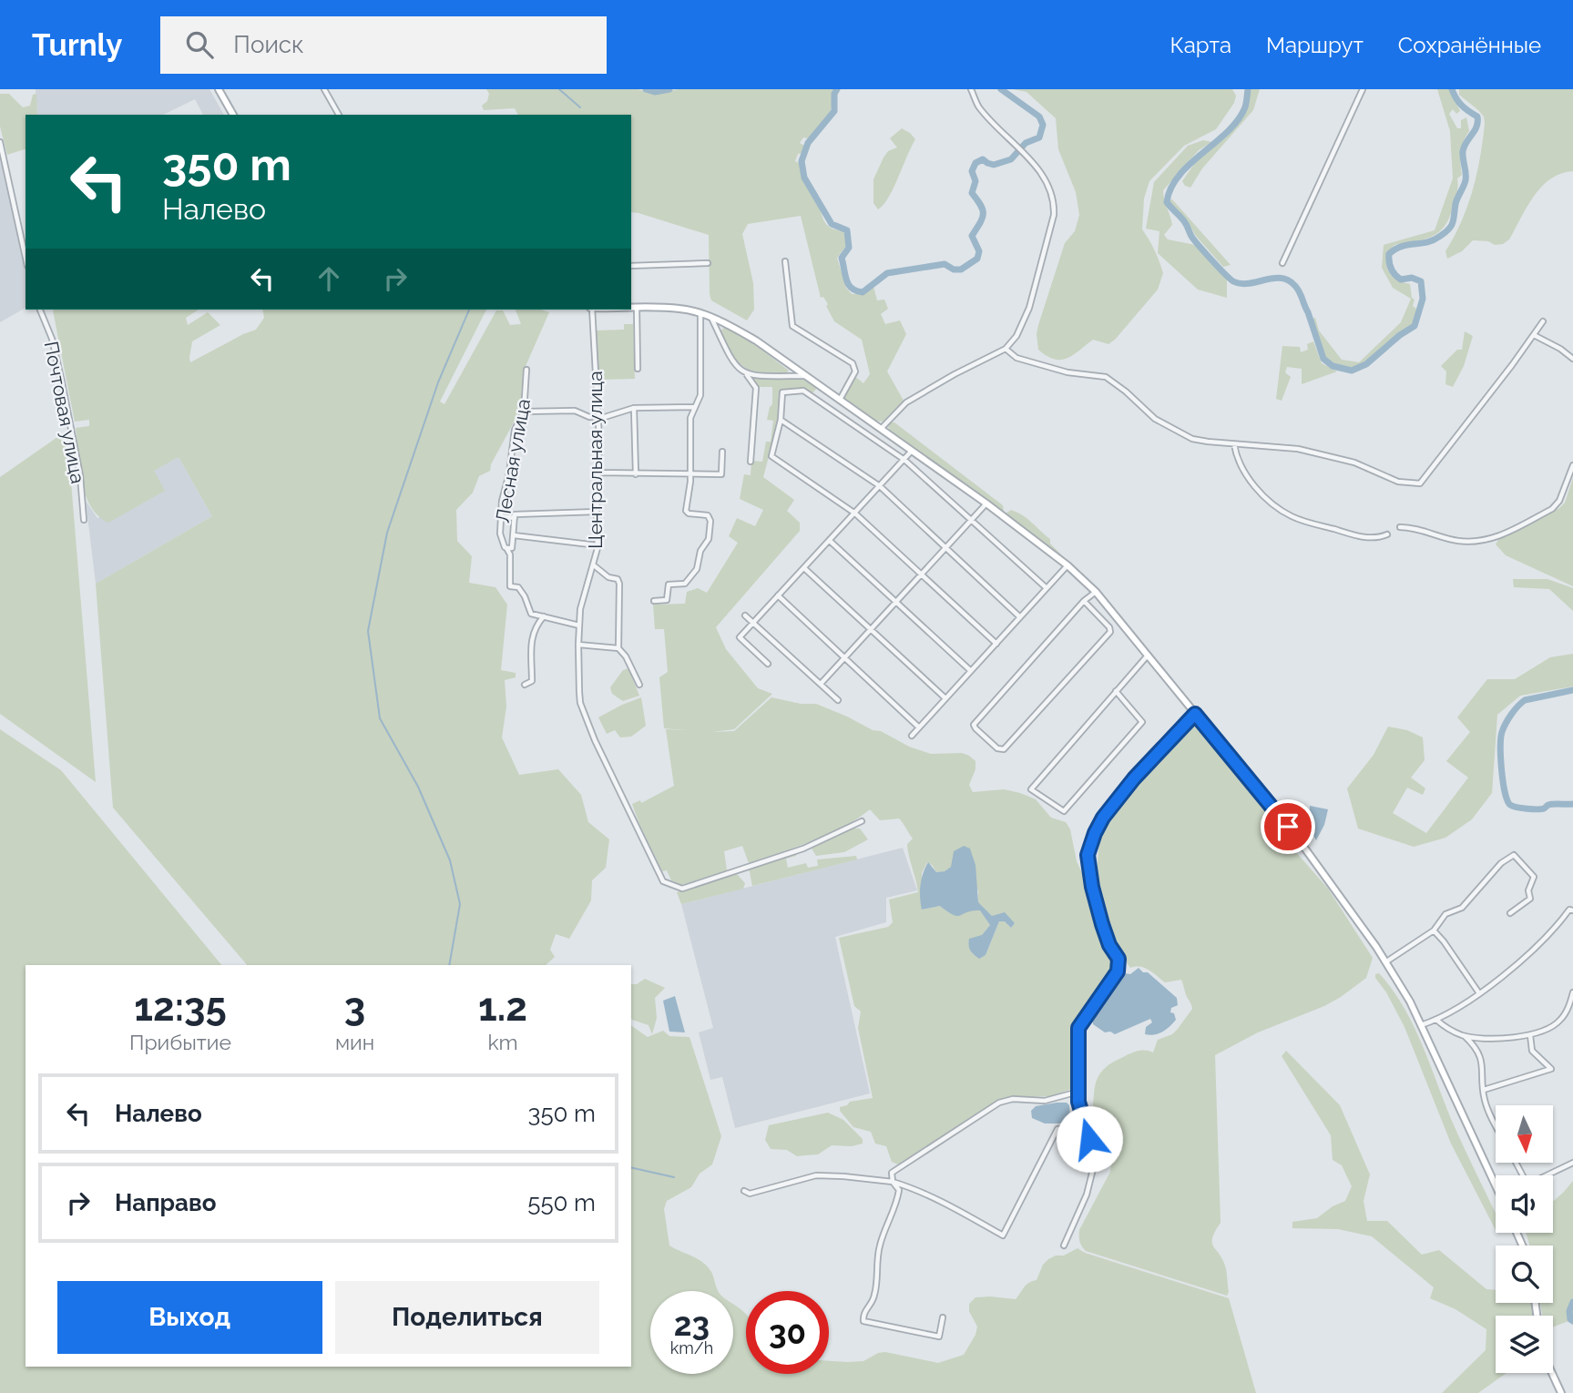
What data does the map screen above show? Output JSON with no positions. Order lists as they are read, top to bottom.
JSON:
{
  "streets": {
    "street": ["Почтовая улица", "Центральная улица", "Лесная улица"]
  },
  "north": "bottom",
  "page": {
    "header": "Turnly",
    "search": "Поиск",
    "nav": ["Карта", "Маршрут", "Сохранённые"],
    "turn": ["350 m", "Налево"],
    "eta": [
      "12:35",
      "Прибытие",
      "3",
      "мин",
      "1.2",
      "km"
    ],
    "list": [
      {
        "name": "Налево",
        "value": "350 m"
      },
      {
        "name": "Направо",
        "value": "550 m"
      }
    ],
    "buttons": ["Выход", "Поделиться"],
    "speed": "23 km/h",
    "limit": "30"
  }
}
